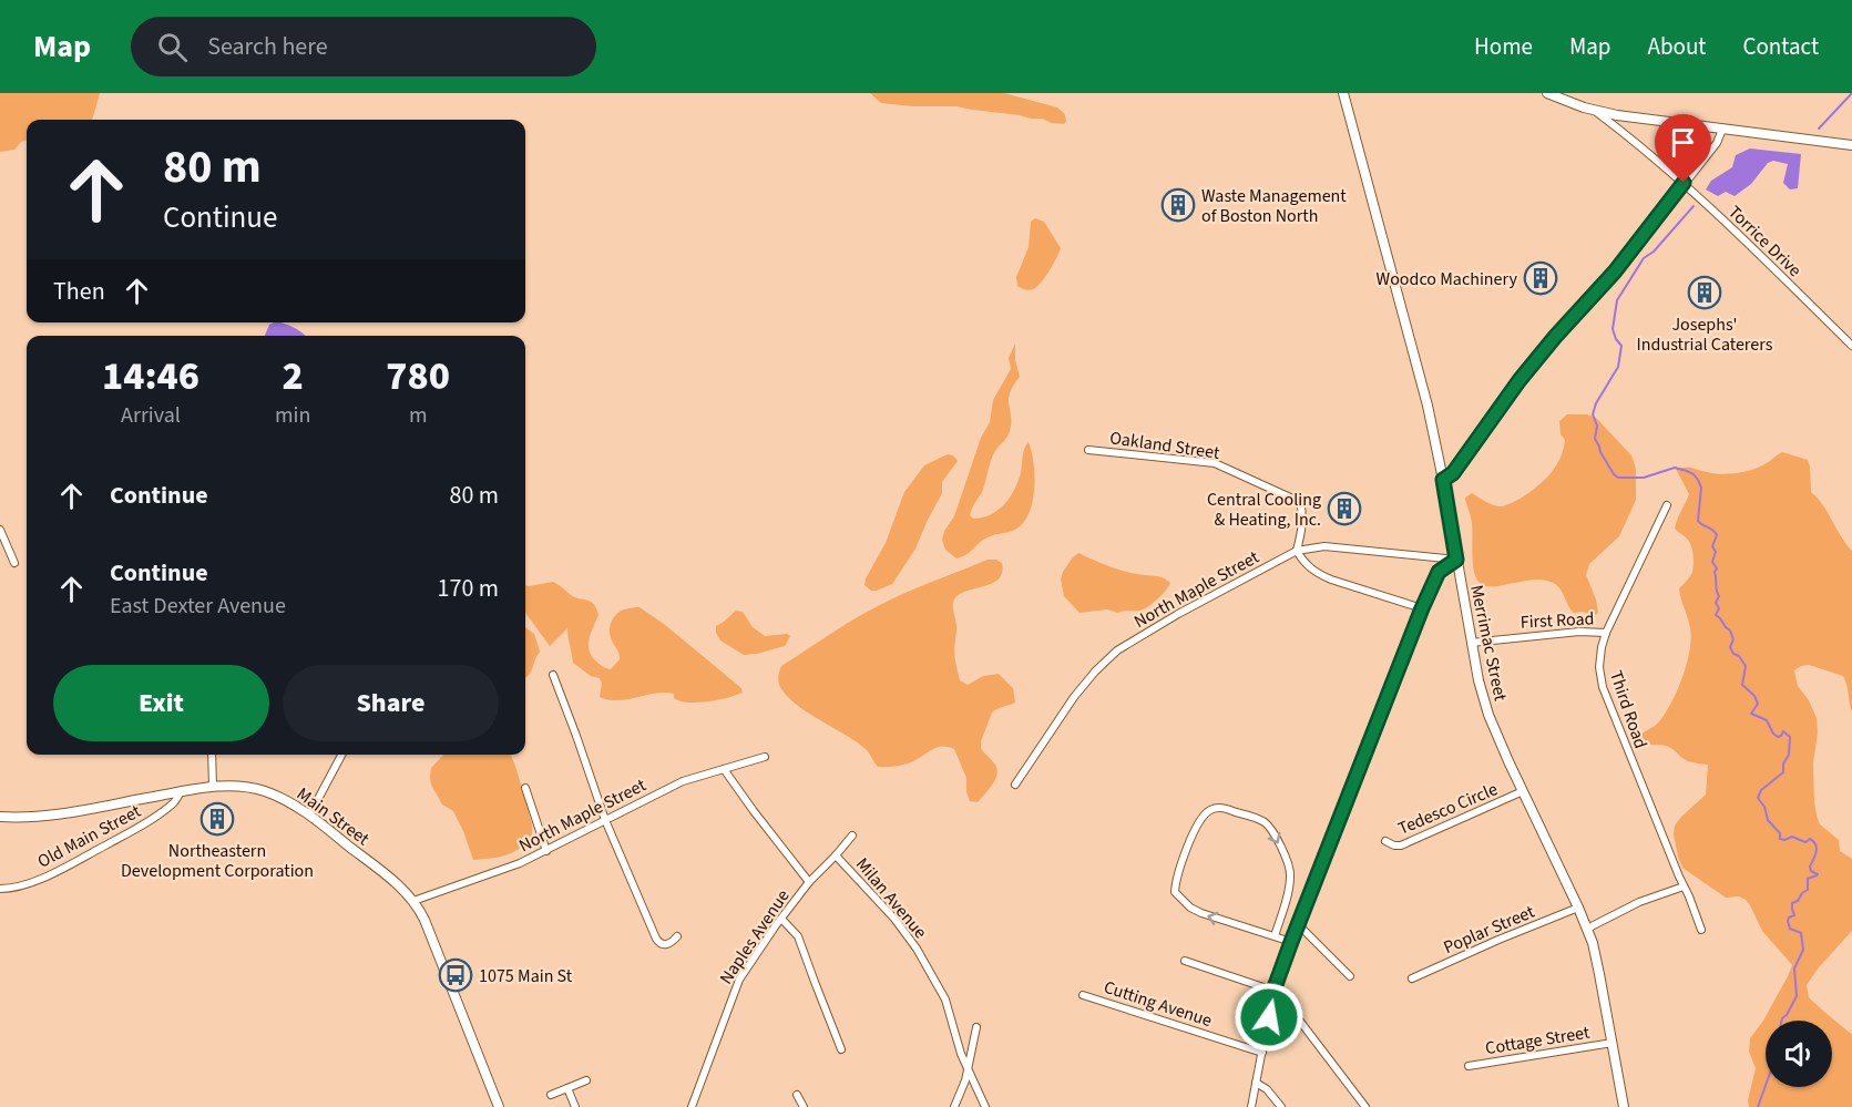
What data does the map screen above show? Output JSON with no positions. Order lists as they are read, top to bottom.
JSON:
{
  "streets": {
    "main road": ["Merrimac Street", "Main Street"],
    "street": [
      "Torrice Drive",
      "Oakland Street",
      "North Maple Street",
      "First Road",
      "Third Road",
      "Tedesco Circle",
      "Old Main Street",
      "Milan Avenue",
      "Poplar Street",
      "Naples Avenue",
      "Cutting Avenue",
      "Cottage Street"
    ]
  },
  "crossings": [
    ["Oakland Street", "North Maple Street"],
    ["North Maple Street", "Merrimac Street"],
    ["North Maple Street", "Main Street"],
    ["First Road", "Merrimac Street"],
    ["First Road", "Third Road"],
    ["Merrimac Street", "Tedesco Circle"],
    ["Merrimac Street", "Poplar Street"],
    ["Merrimac Street", "Cottage Street"],
    ["Main Street", "Old Main Street"],
    ["Milan Avenue", "Naples Avenue"]
  ],
  "places": {
    "building": [
      "Waste Management of Boston North",
      "Woodco Machinery",
      "Josephs' Industrial Caterers",
      "Central Cooling & Heating, Inc.",
      "Northeastern Development Corporation"
    ],
    "bus stop": ["1075 Main St"]
  },
  "page": {
    "header": "Map",
    "search": "Search here",
    "nav": [
      "Home",
      "Map",
      "About",
      "Contact"
    ],
    "turn": ["80 m", "Continue"],
    "then": "Then",
    "eta": [
      "14:46",
      "Arrival",
      "2",
      "min",
      "780",
      "m"
    ],
    "list": [
      {
        "name": "Continue",
        "value": "80 m"
      },
      {
        "name": "Continue",
        "note": "East Dexter Avenue",
        "value": "170 m"
      }
    ],
    "buttons": ["Exit", "Share"]
  }
}
